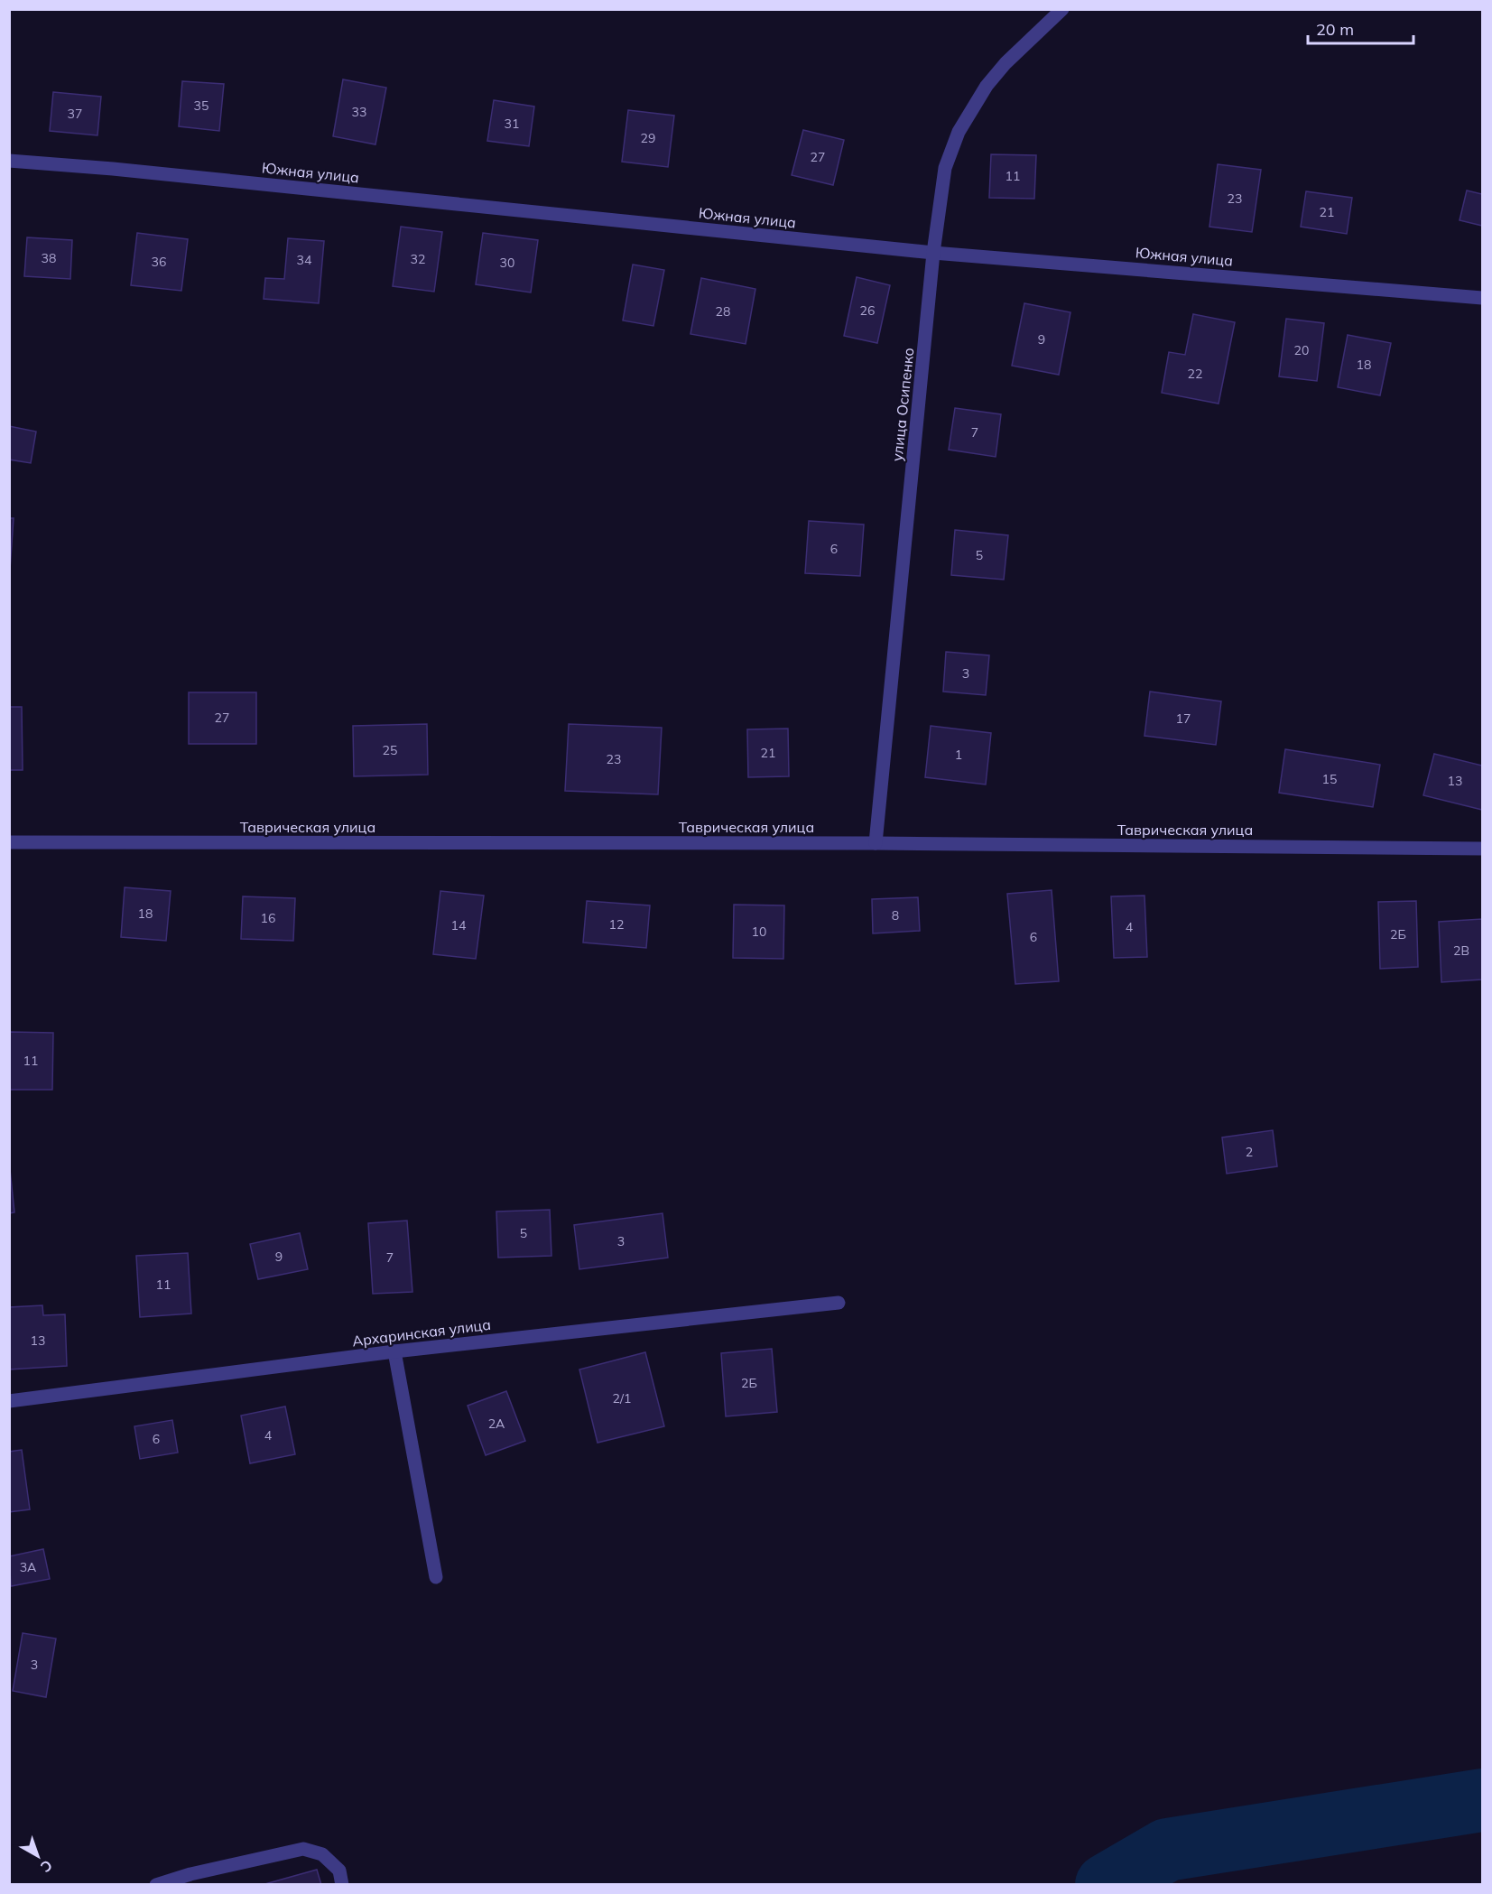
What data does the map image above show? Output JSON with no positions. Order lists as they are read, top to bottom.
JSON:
{
  "streets": {
    "street": [
      "Южная улица",
      "улица Осипенко",
      "Таврическая улица",
      "Архаринская улица"
    ]
  },
  "crossings": [
    ["Южная улица", "улица Осипенко"],
    ["улица Осипенко", "Таврическая улица"]
  ],
  "house_numbers": [
    "35",
    "33",
    "37",
    "31",
    "29",
    "27",
    "11",
    "23",
    "21",
    "38",
    "32",
    "34",
    "36",
    "30",
    "26",
    "28",
    "9",
    "20",
    "18",
    "22",
    "7",
    "6",
    "5",
    "3",
    "27",
    "17",
    "25",
    "21",
    "1",
    "23",
    "15",
    "13",
    "18",
    "8",
    "16",
    "12",
    "14",
    "4",
    "10",
    "2Б",
    "6",
    "2В",
    "11",
    "2",
    "5",
    "3",
    "9",
    "7",
    "11",
    "13",
    "2Б",
    "2/1",
    "2А",
    "4",
    "6",
    "3А",
    "3"
  ],
  "scale_bar": "20 m",
  "north": "bottom right"
}
